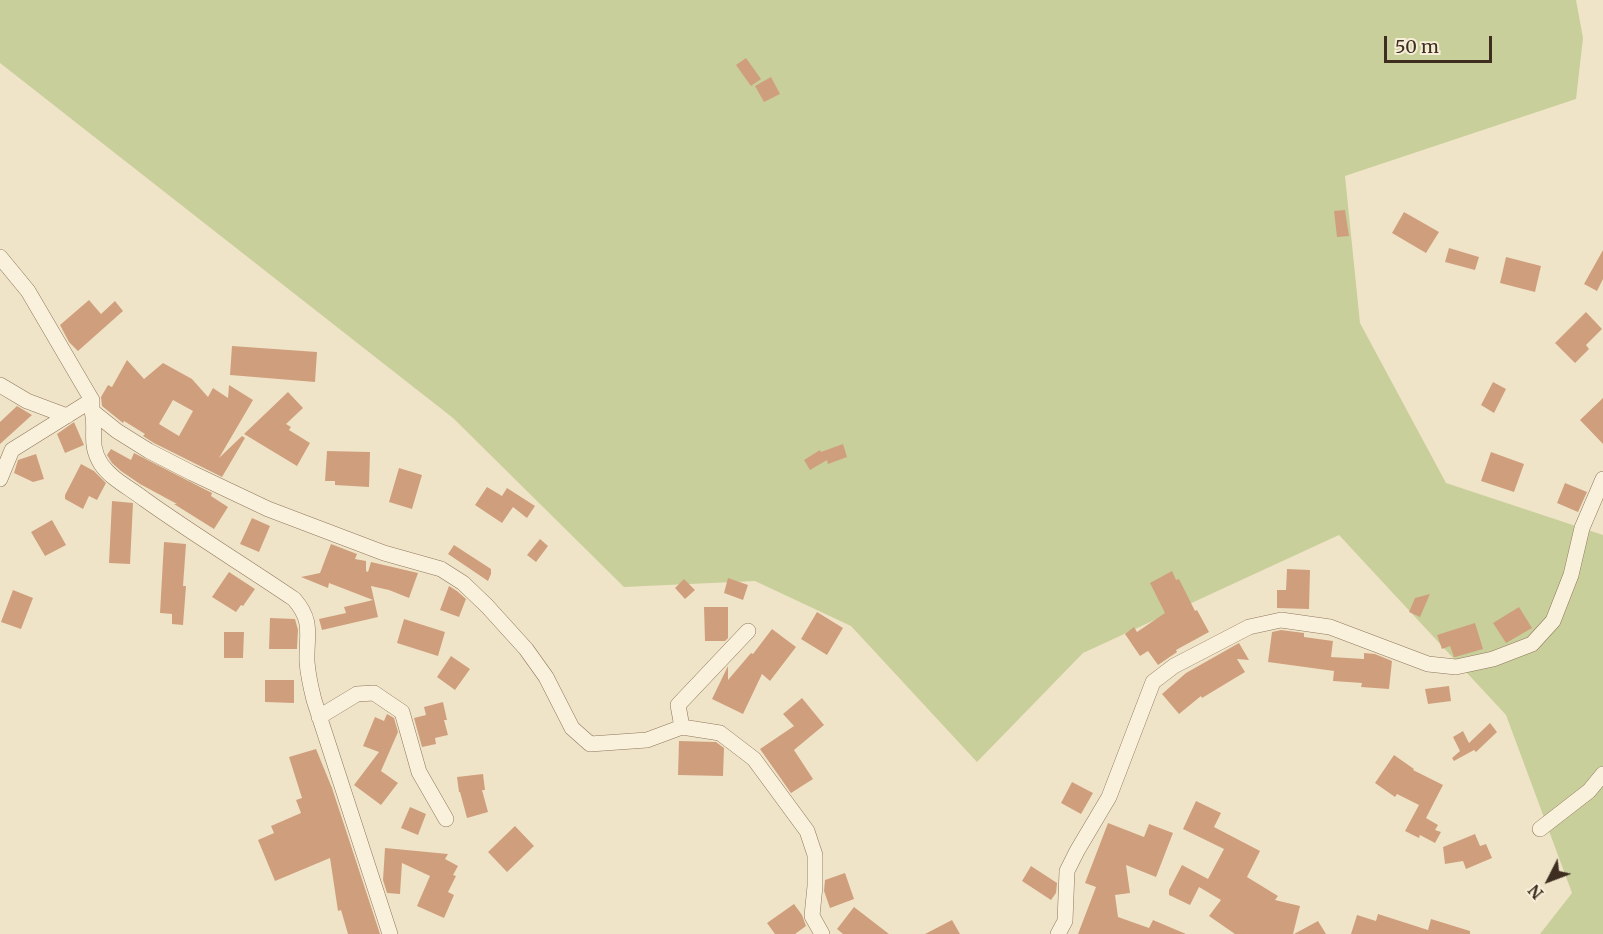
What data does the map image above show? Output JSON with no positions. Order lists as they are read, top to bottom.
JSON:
{
  "scale_bar": "50 m",
  "north": "bottom left"
}
